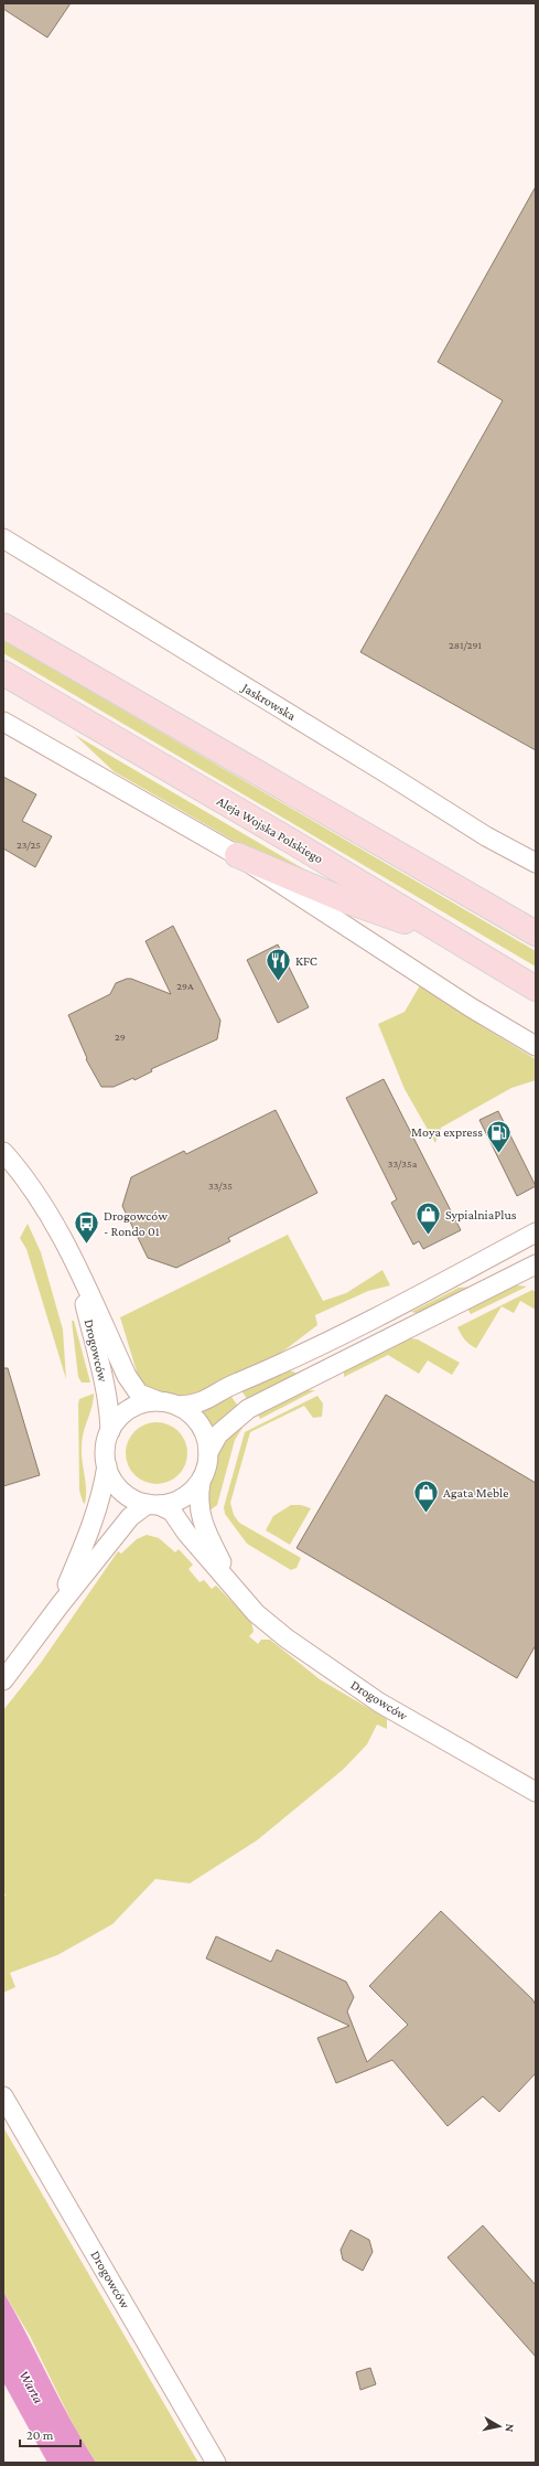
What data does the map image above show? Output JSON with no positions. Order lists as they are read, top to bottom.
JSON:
{
  "streets": {
    "main road": ["Aleja Wojska Polskiego"],
    "street": ["Jaskrowska", "Drogowców"]
  },
  "water": ["Warta"],
  "places": {
    "restaurant": ["KFC"],
    "fuel station": ["Moya express"],
    "shop": ["SypialniaPlus", "Agata Meble"],
    "bus stop": ["Drogowców - Rondo 01"]
  },
  "house_numbers": [
    "281/291",
    "23/25",
    "29A",
    "29",
    "33/35a",
    "33/35"
  ],
  "scale_bar": "20 m",
  "north": "right"
}
